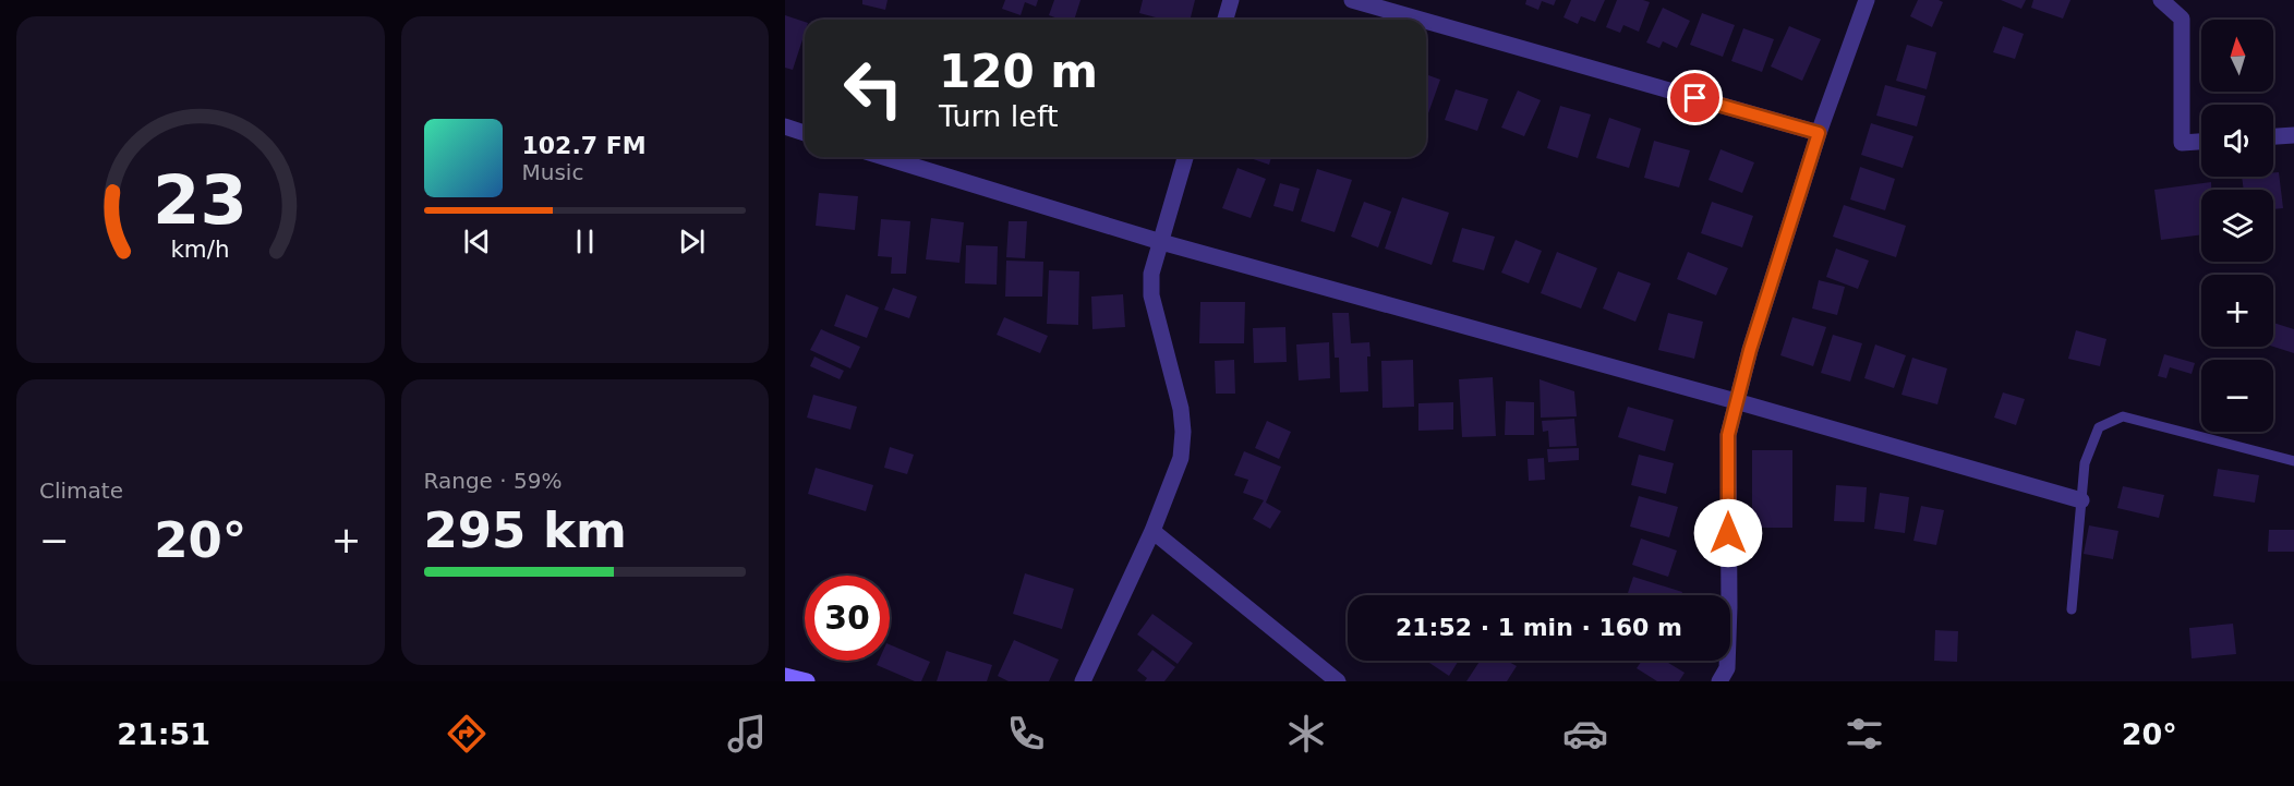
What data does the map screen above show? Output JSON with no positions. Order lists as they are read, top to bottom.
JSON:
{
  "north": "top",
  "page": {
    "map_buttons": ["+", "−"],
    "turn": ["120 m", "Turn left"],
    "song": ["102.7 FM", "Music"],
    "tile": [
      "Climate",
      ["Range · 59%", "295 km"]
    ],
    "heat": ["−", "20°", "+"],
    "limit": "30",
    "trip": "21:52 · 1 min · 160 m",
    "tabs": ["21:51", "20°"],
    "gauge": ["23", "km/h"]
  }
}
